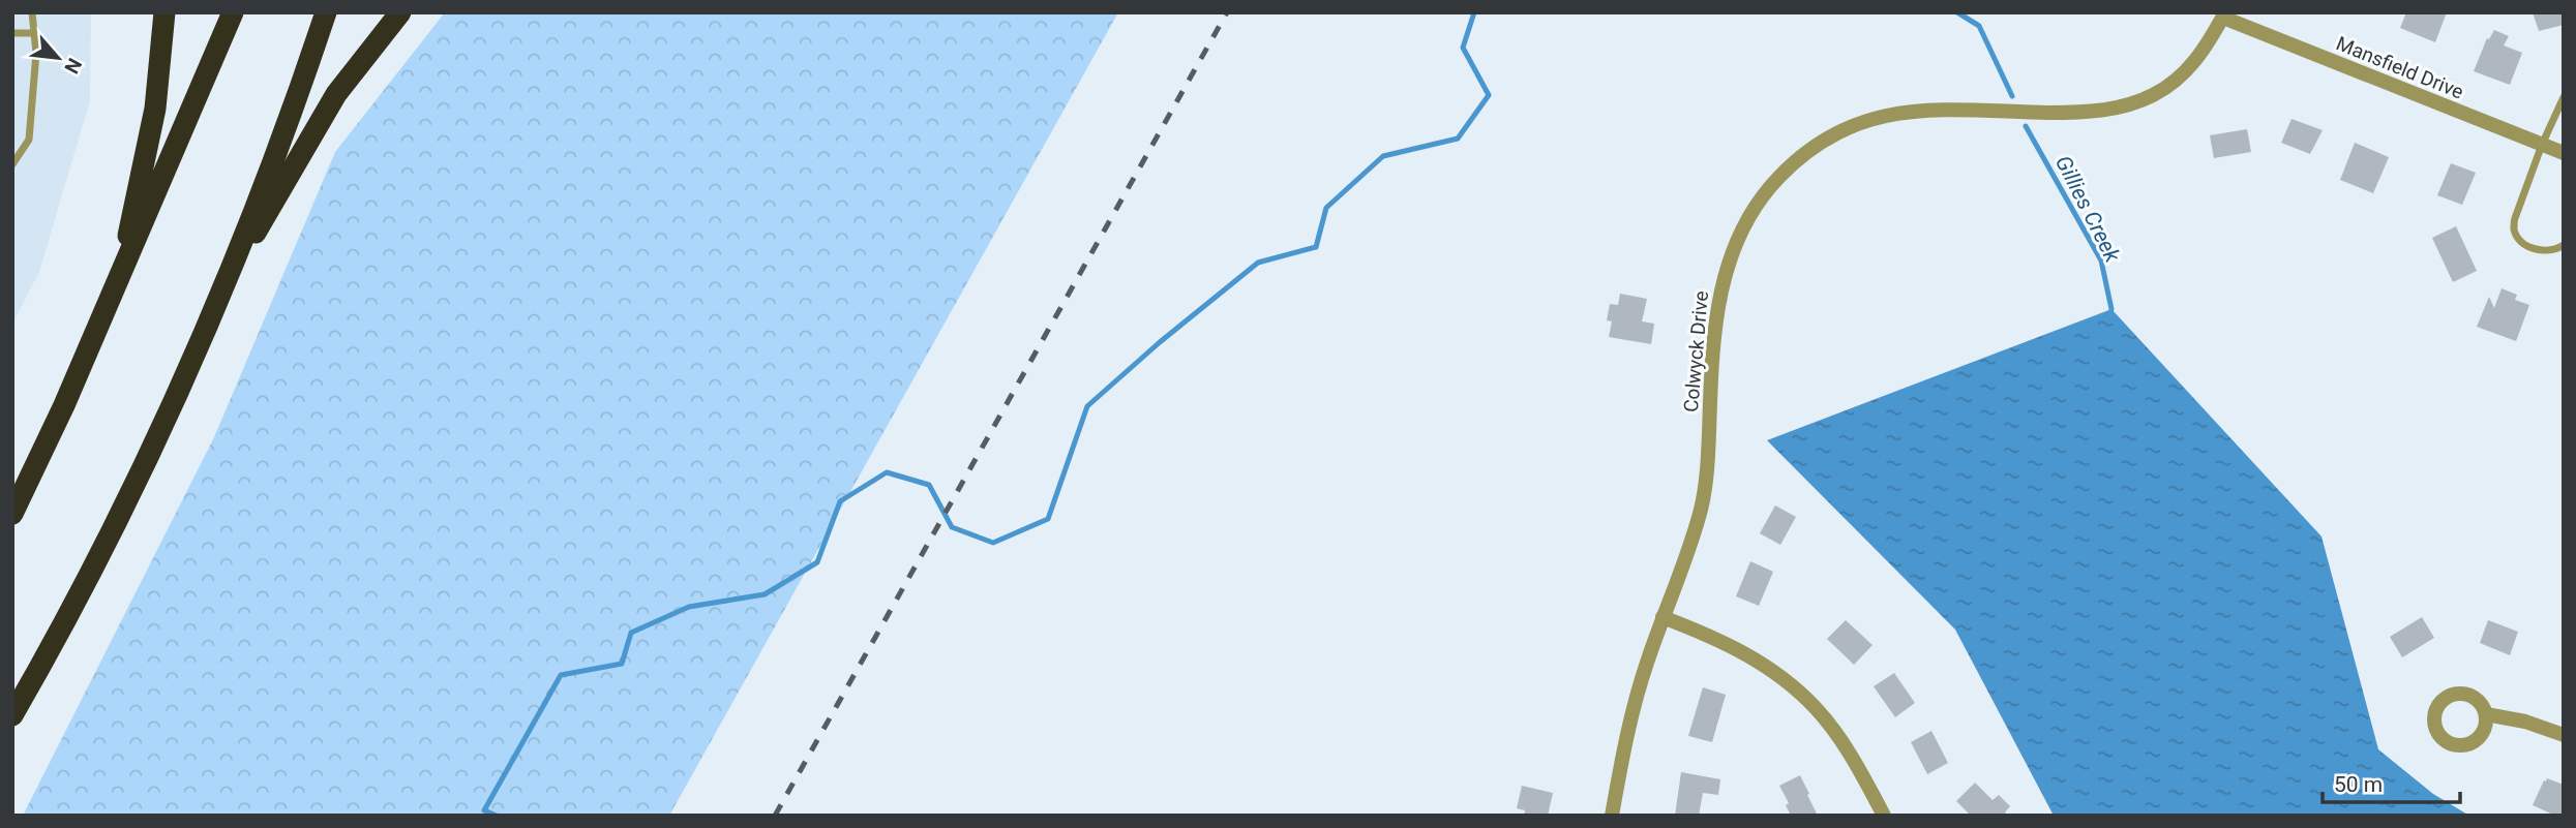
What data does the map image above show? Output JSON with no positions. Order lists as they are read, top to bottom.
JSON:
{
  "streets": {
    "street": ["Mansfield Drive", "Colwyck Drive"]
  },
  "crossings": [
    ["Mansfield Drive", "Colwyck Drive"]
  ],
  "water": ["Gillies Creek"],
  "scale_bar": "50 m",
  "north": "bottom right"
}
